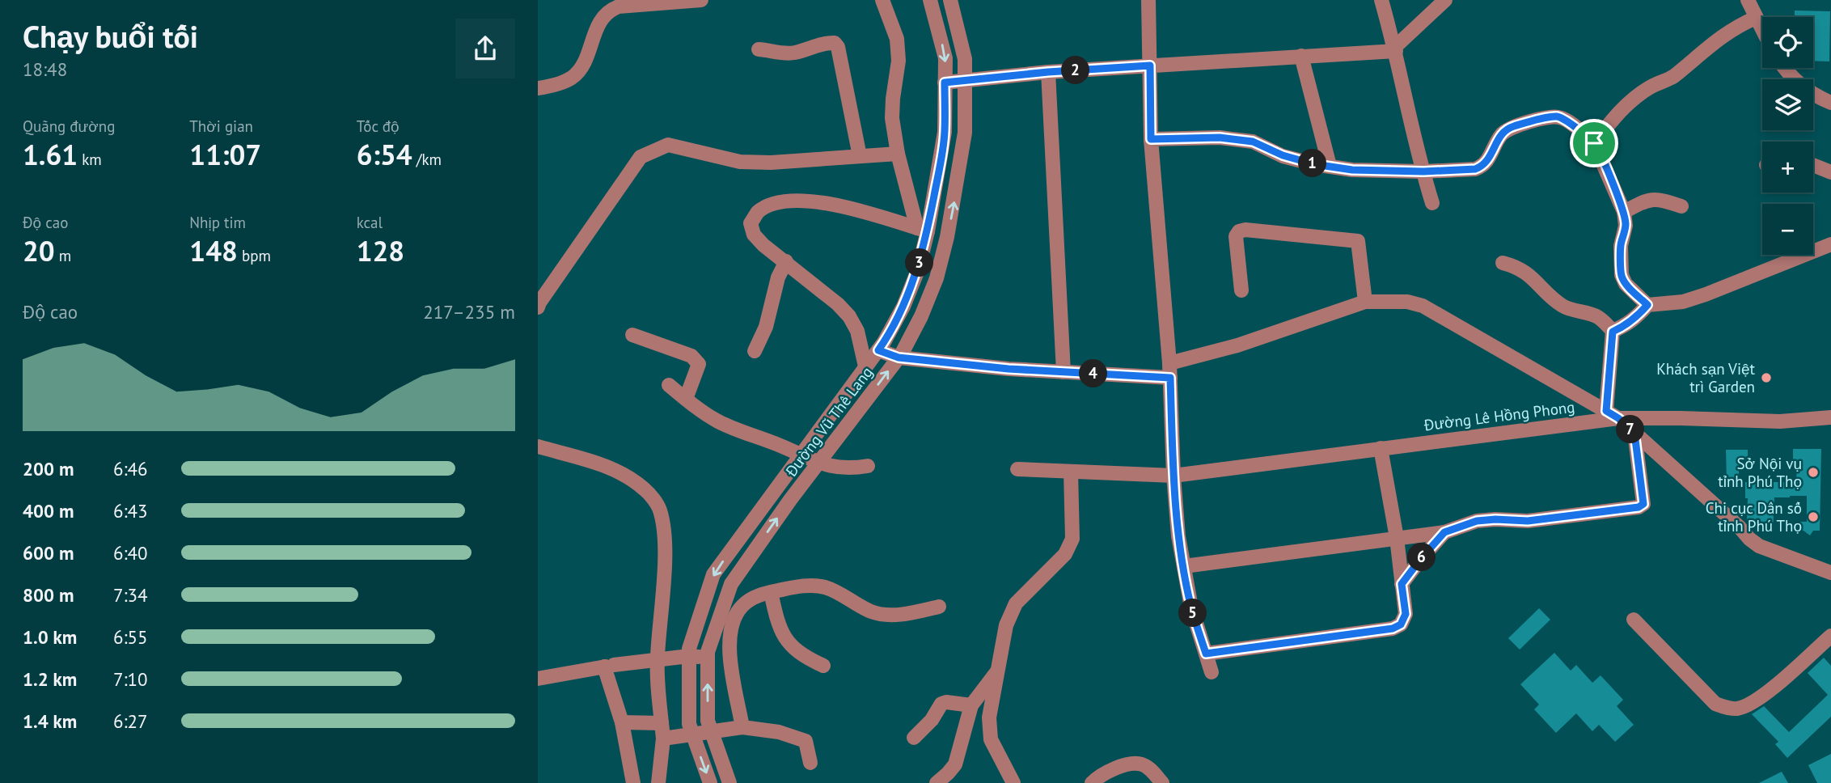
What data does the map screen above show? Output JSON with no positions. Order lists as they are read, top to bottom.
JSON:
{
  "streets": {
    "street": ["Đường Lê Hồng Phong", "Đường Vũ Thê Lang"]
  },
  "places": ["Khách sạn Việt trì Garden", "Sở Nội vụ tỉnh Phú Thọ", "Chi cục Dân số tỉnh Phú Thọ"],
  "page": {
    "heading": ["Chạy buổi tối", "18:48"],
    "map_buttons": ["+", "−"],
    "pins": [
      "2",
      "1",
      "3",
      "4",
      "7",
      "6",
      "5"
    ],
    "stats": [
      ["Quãng đường", "1.61 km"],
      ["Thời gian", "11:07"],
      ["Tốc độ", "6:54 /km"],
      ["Độ cao", "20 m"],
      ["Nhịp tim", "148 bpm"],
      ["kcal", "128"]
    ],
    "chart": ["Độ cao", "217–235 m"],
    "list": [
      {
        "name": "200 m",
        "note": "6:46"
      },
      {
        "name": "400 m",
        "note": "6:43"
      },
      {
        "name": "600 m",
        "note": "6:40"
      },
      {
        "name": "800 m",
        "note": "7:34"
      },
      {
        "name": "1.0 km",
        "note": "6:55"
      },
      {
        "name": "1.2 km",
        "note": "7:10"
      },
      {
        "name": "1.4 km",
        "note": "6:27"
      }
    ]
  }
}
